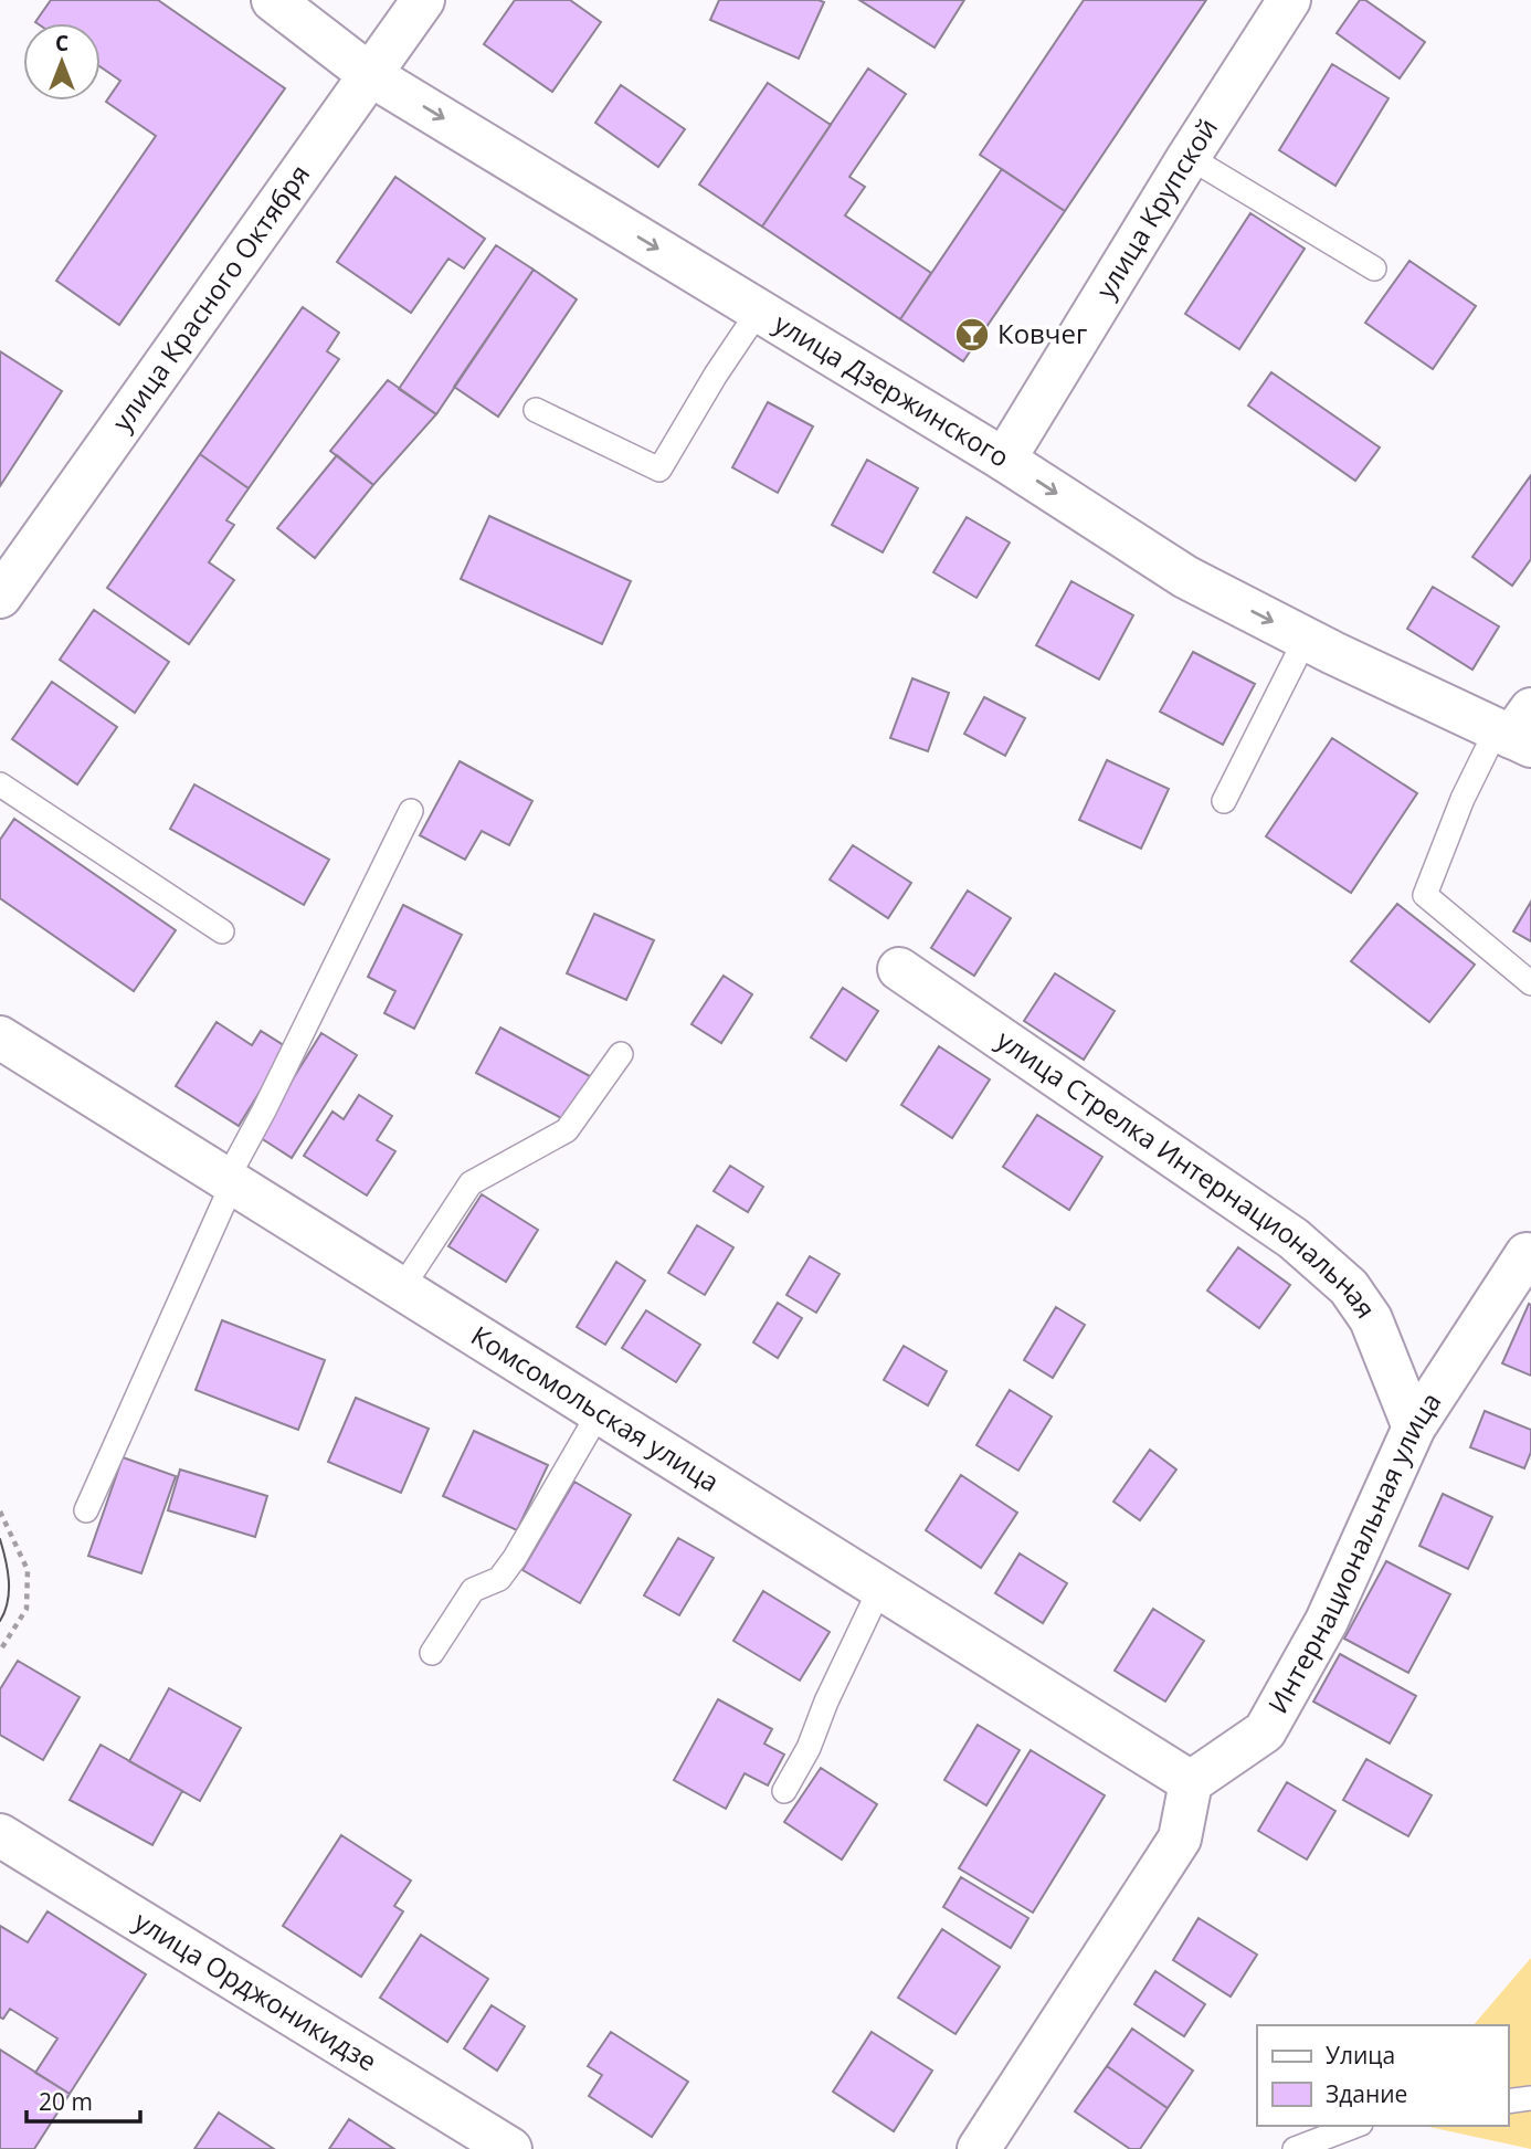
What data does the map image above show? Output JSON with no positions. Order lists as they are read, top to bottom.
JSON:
{
  "streets": {
    "street": [
      "улица Крупской",
      "улица Красного Октября",
      "улица Дзержинского",
      "улица Стрелка Интернациональная",
      "Комсомольская улица",
      "Интернациональная улица",
      "улица Орджоникидзе"
    ]
  },
  "crossings": [
    ["улица Крупской", "улица Дзержинского"],
    ["улица Красного Октября", "улица Дзержинского"],
    ["улица Стрелка Интернациональная", "Интернациональная улица"],
    ["Комсомольская улица", "Интернациональная улица"]
  ],
  "one_way": ["улица Дзержинского"],
  "places": {
    "bar": ["Ковчег"]
  },
  "legend": ["Улица", "Здание"],
  "scale_bar": "20 m",
  "north": "top"
}
